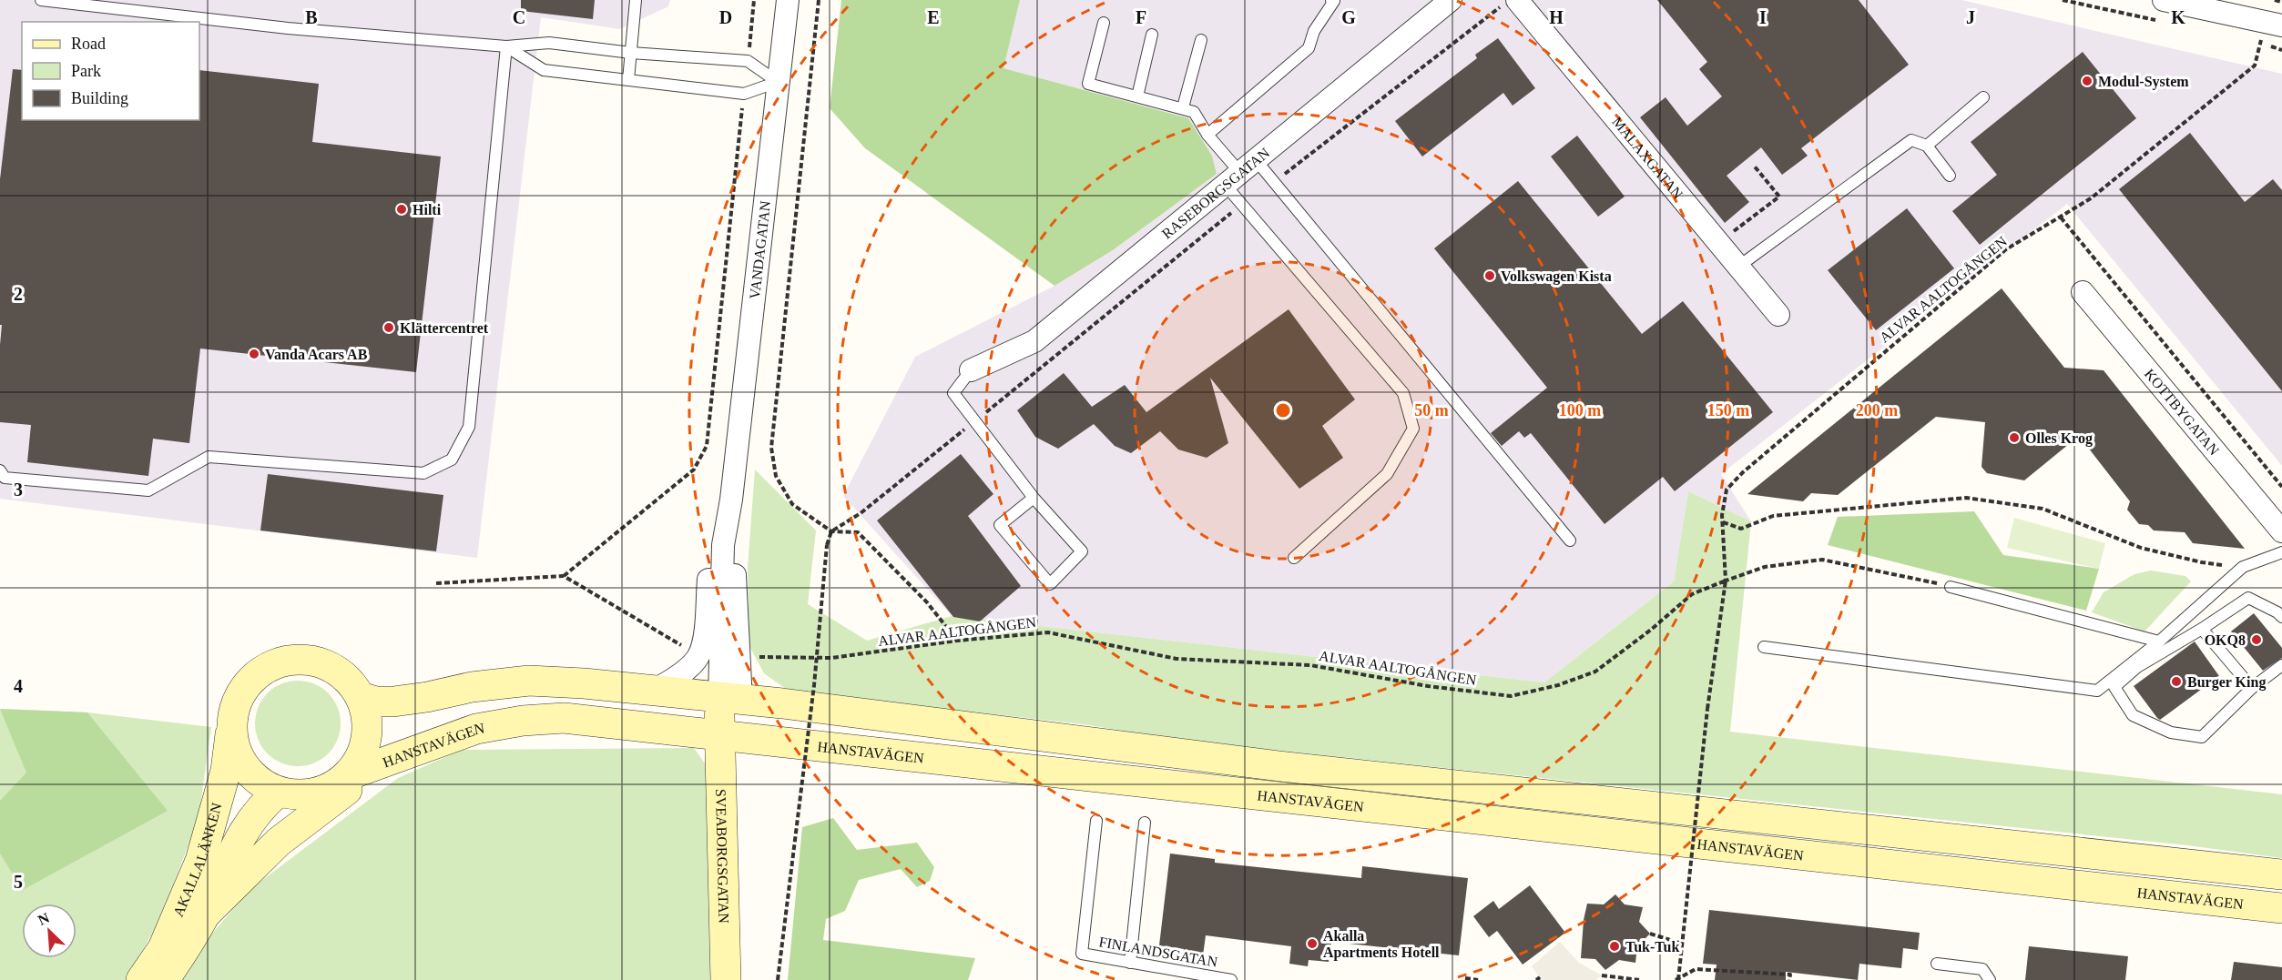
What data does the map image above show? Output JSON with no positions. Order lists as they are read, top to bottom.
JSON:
{
  "streets": {
    "main road": ["HANSTAVÄGEN", "SVEABORGSGATAN", "AKALLALÄNKEN"],
    "street": [
      "MALAXGATAN",
      "RASEBORGSGATAN",
      "VANDAGATAN",
      "KOTTBYGATAN"
    ],
    "lane": ["FINLANDSGATAN"],
    "path": ["ALVAR AALTOGÅNGEN"]
  },
  "crossings": [
    ["VANDAGATAN", "ALVAR AALTOGÅNGEN"],
    ["HANSTAVÄGEN", "SVEABORGSGATAN"],
    ["HANSTAVÄGEN", "AKALLALÄNKEN"]
  ],
  "places": [
    "Modul-System",
    "Hilti",
    "Volkswagen Kista",
    "Klättercentret",
    "Vanda Acars AB",
    "Olles Krog",
    "OKQ8",
    "Burger King",
    "Akalla Apartments Hotell",
    "Tuk-Tuk"
  ],
  "legend": ["Road", "Park", "Building"],
  "north": "top left",
  "grid": {
    "columns": [
      "B",
      "C",
      "D",
      "E",
      "F",
      "G",
      "H",
      "I",
      "J",
      "K"
    ],
    "rows": [
      "2",
      "3",
      "4",
      "5"
    ]
  },
  "rings": [
    "50 m",
    "100 m",
    "150 m",
    "200 m"
  ]
}
